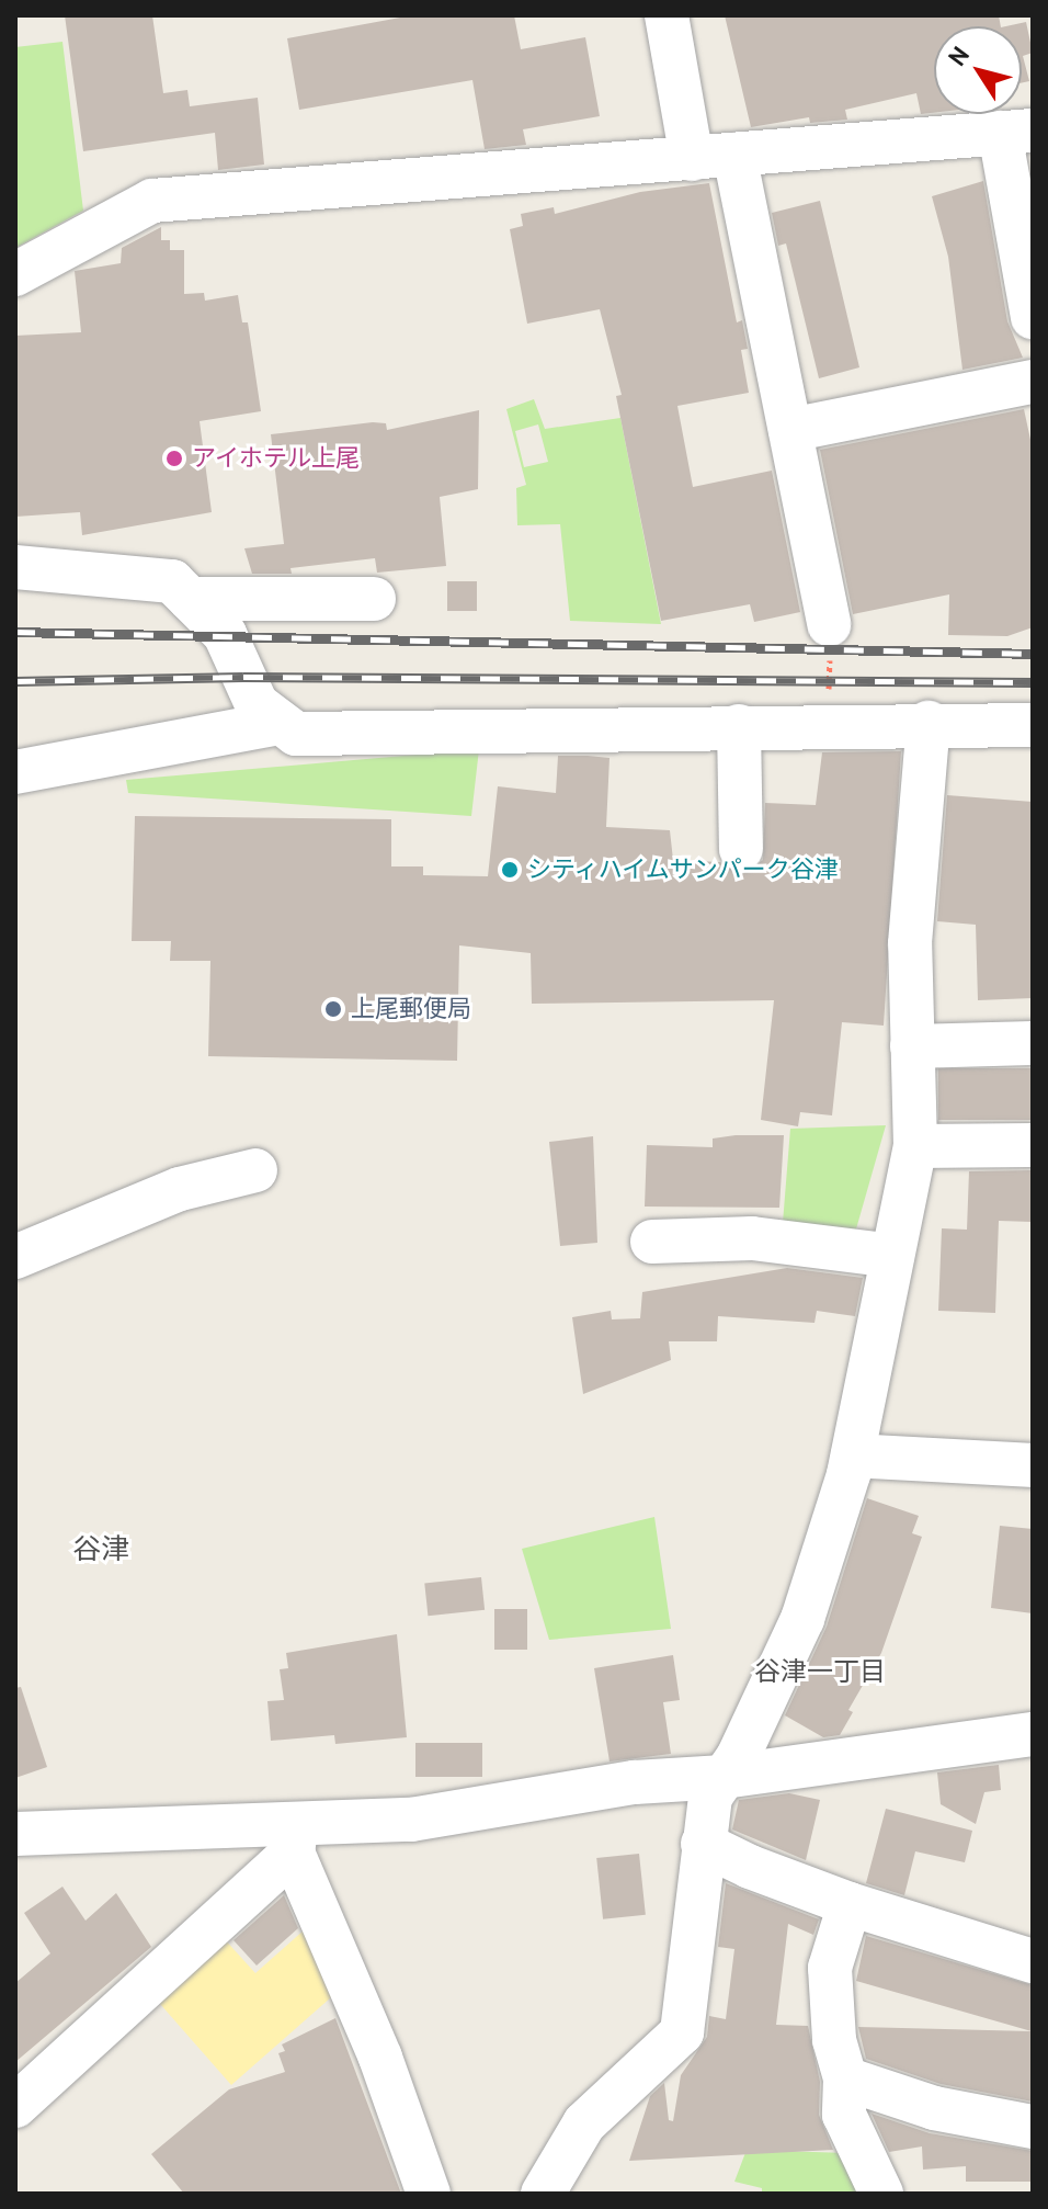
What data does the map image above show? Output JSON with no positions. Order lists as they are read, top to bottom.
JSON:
{
  "districts": ["谷津", "谷津一丁目"],
  "places": ["アイホテル上尾", "シティハイムサンパーク谷津", "上尾郵便局"],
  "north": "top left"
}
